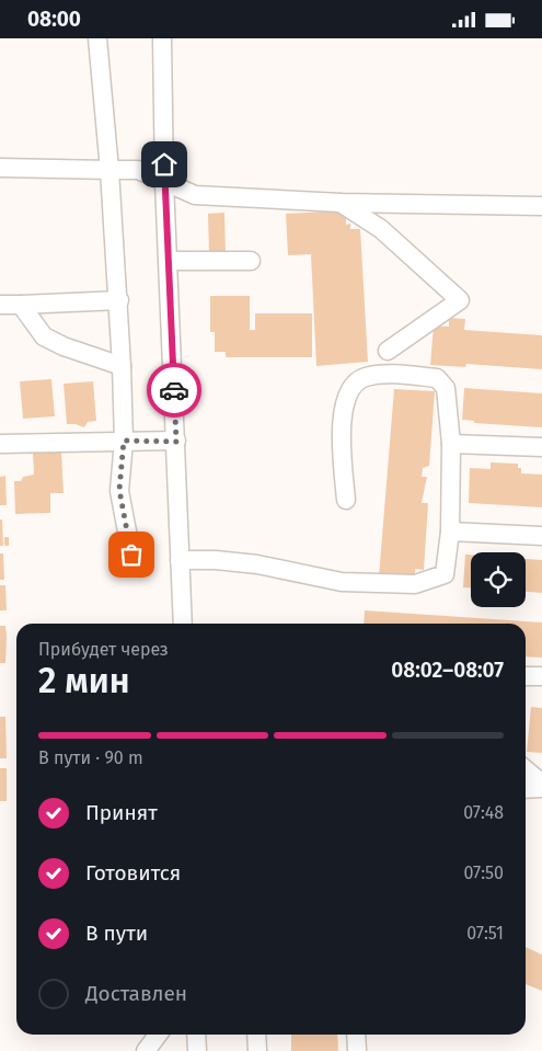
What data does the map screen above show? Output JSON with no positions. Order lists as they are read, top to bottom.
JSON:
{
  "page": {
    "status": "08:00",
    "heading": ["2 мин", "Прибудет через", "08:02–08:07"],
    "bar": "В пути · 90 m",
    "list": [
      ["Принят", "07:48"],
      ["Готовится", "07:50"],
      ["В пути", "07:51"],
      "Доставлен"
    ]
  }
}
